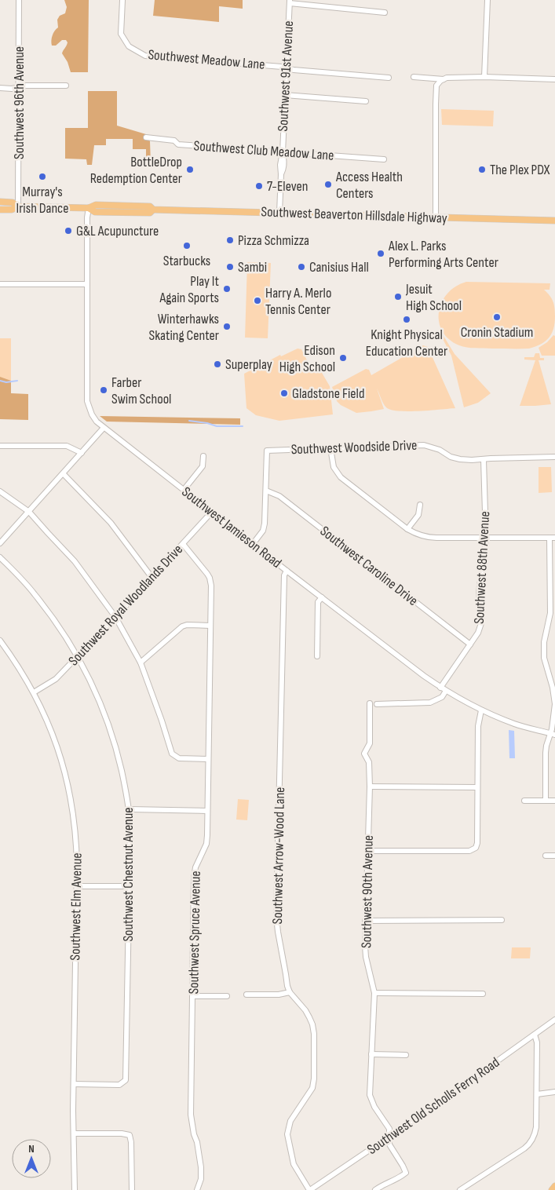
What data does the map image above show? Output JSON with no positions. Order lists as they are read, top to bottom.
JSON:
{
  "streets": {
    "main road": ["Southwest Beaverton Hillsdale Highway"],
    "street": [
      "Southwest Meadow Lane",
      "Southwest 91st Avenue",
      "Southwest 96th Avenue",
      "Southwest Club Meadow Lane",
      "Southwest Woodside Drive",
      "Southwest Jamieson Road",
      "Southwest Caroline Drive",
      "Southwest 88th Avenue",
      "Southwest Royal Woodlands Drive",
      "Southwest Arrow-Wood Lane",
      "Southwest Chestnut Avenue",
      "Southwest 90th Avenue",
      "Southwest Elm Avenue",
      "Southwest Spruce Avenue",
      "Southwest Old Scholls Ferry Road"
    ]
  },
  "crossings": [
    ["Southwest Meadow Lane", "Southwest 91st Avenue"],
    ["Southwest 91st Avenue", "Southwest Club Meadow Lane"],
    ["Southwest 91st Avenue", "Southwest Beaverton Hillsdale Highway"],
    ["Southwest 96th Avenue", "Southwest Beaverton Hillsdale Highway"],
    ["Southwest Beaverton Hillsdale Highway", "Southwest Jamieson Road"],
    ["Southwest Woodside Drive", "Southwest Caroline Drive"],
    ["Southwest Woodside Drive", "Southwest 88th Avenue"],
    ["Southwest Jamieson Road", "Southwest 88th Avenue"],
    ["Southwest Jamieson Road", "Southwest Royal Woodlands Drive"],
    ["Southwest Jamieson Road", "Southwest Arrow-Wood Lane"],
    ["Southwest Caroline Drive", "Southwest 88th Avenue"],
    ["Southwest Royal Woodlands Drive", "Southwest Chestnut Avenue"],
    ["Southwest Royal Woodlands Drive", "Southwest Elm Avenue"],
    ["Southwest Royal Woodlands Drive", "Southwest Spruce Avenue"],
    ["Southwest Arrow-Wood Lane", "Southwest Old Scholls Ferry Road"],
    ["Southwest Chestnut Avenue", "Southwest Elm Avenue"],
    ["Southwest 90th Avenue", "Southwest Old Scholls Ferry Road"]
  ],
  "places": [
    "BottleDrop Redemption Center",
    "The Plex PDX",
    "Murray's Irish Dance",
    "Access Health Centers",
    "7-Eleven",
    "G&L Acupuncture",
    "Pizza Schmizza",
    "Starbucks",
    "Alex L. Parks Performing Arts Center",
    "Sambi",
    "Canisius Hall",
    "Play It Again Sports",
    "Jesuit High School",
    "Harry A. Merlo Tennis Center",
    "Cronin Stadium",
    "Knight Physical Education Center",
    "Winterhawks Skating Center",
    "Edison High School",
    "Superplay",
    "Farber Swim School",
    "Gladstone Field"
  ],
  "north": "top"
}
